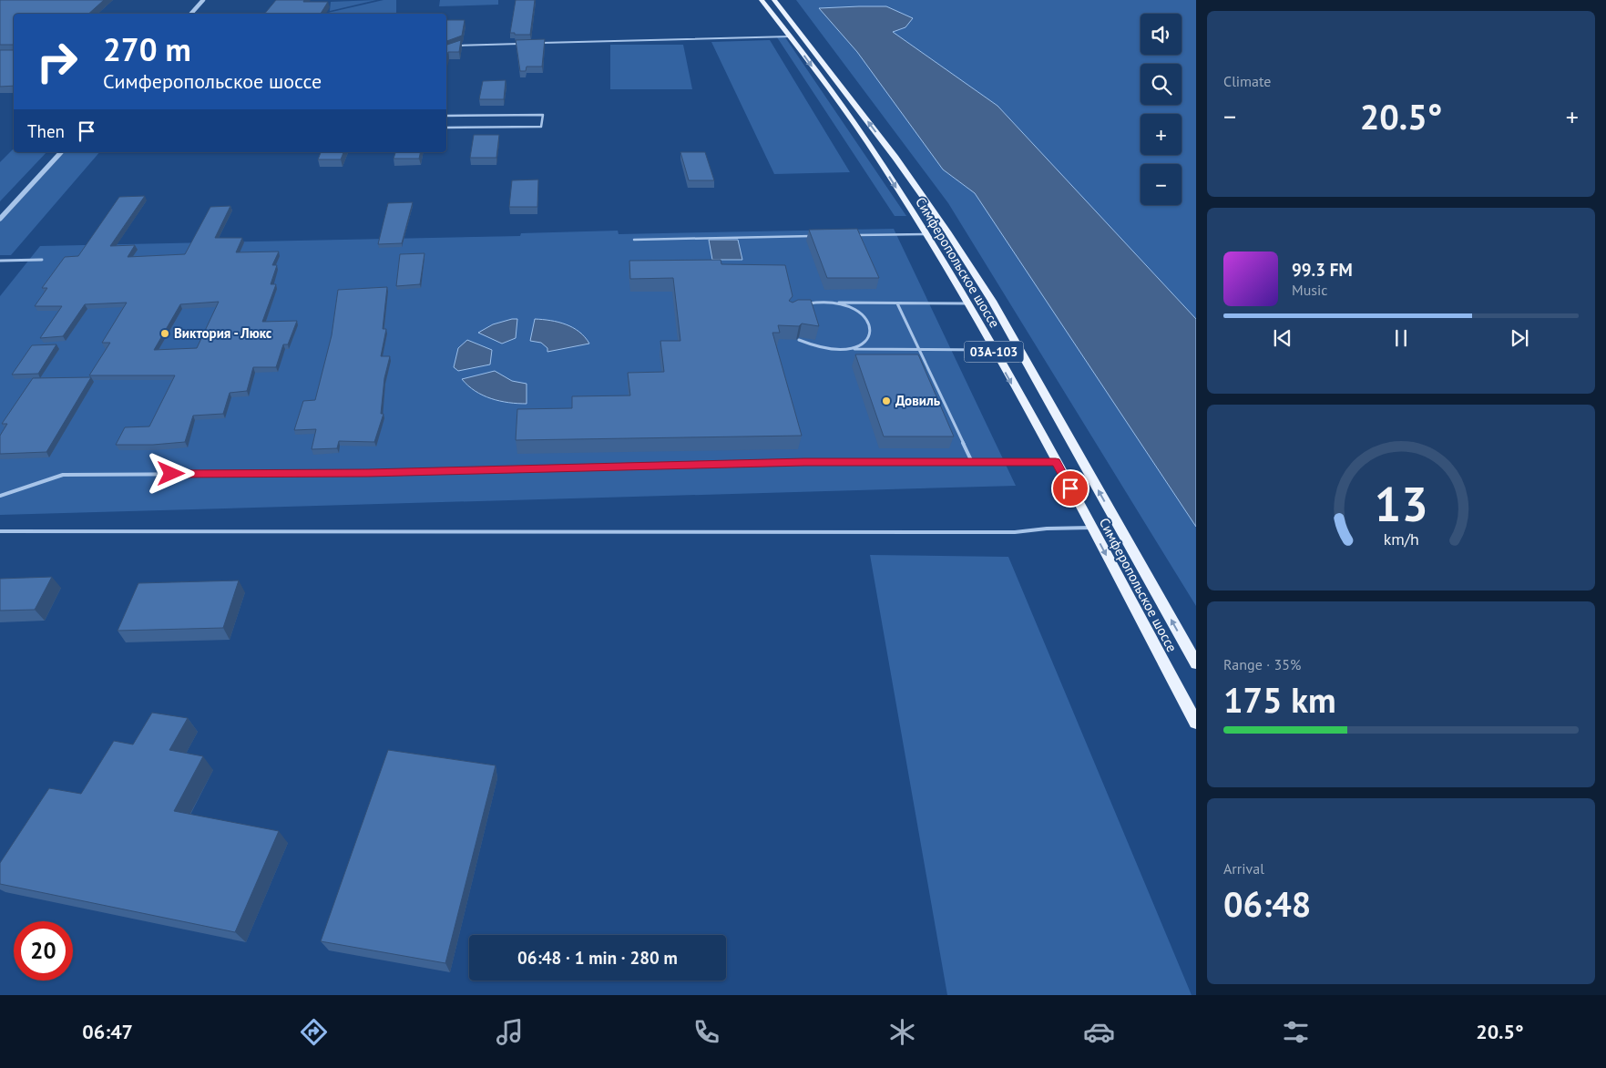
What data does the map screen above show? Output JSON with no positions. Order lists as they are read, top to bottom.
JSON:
{
  "streets": {
    "main road": ["Симферопольское шоссе", "03А-103"]
  },
  "places": ["Виктория - Люкс", "Довиль"],
  "page": {
    "tile": [
      "Climate",
      ["Range · 35%", "175 km"],
      ["Arrival", "06:48"]
    ],
    "map_buttons": ["+", "−"],
    "turn": ["270 m", "Симферопольское шоссе"],
    "heat": ["−", "20.5°", "+"],
    "then": "Then",
    "song": ["99.3 FM", "Music"],
    "limit": "20",
    "trip": "06:48 · 1 min · 280 m",
    "tabs": ["06:47", "20.5°"],
    "gauge": ["13", "km/h"]
  }
}
